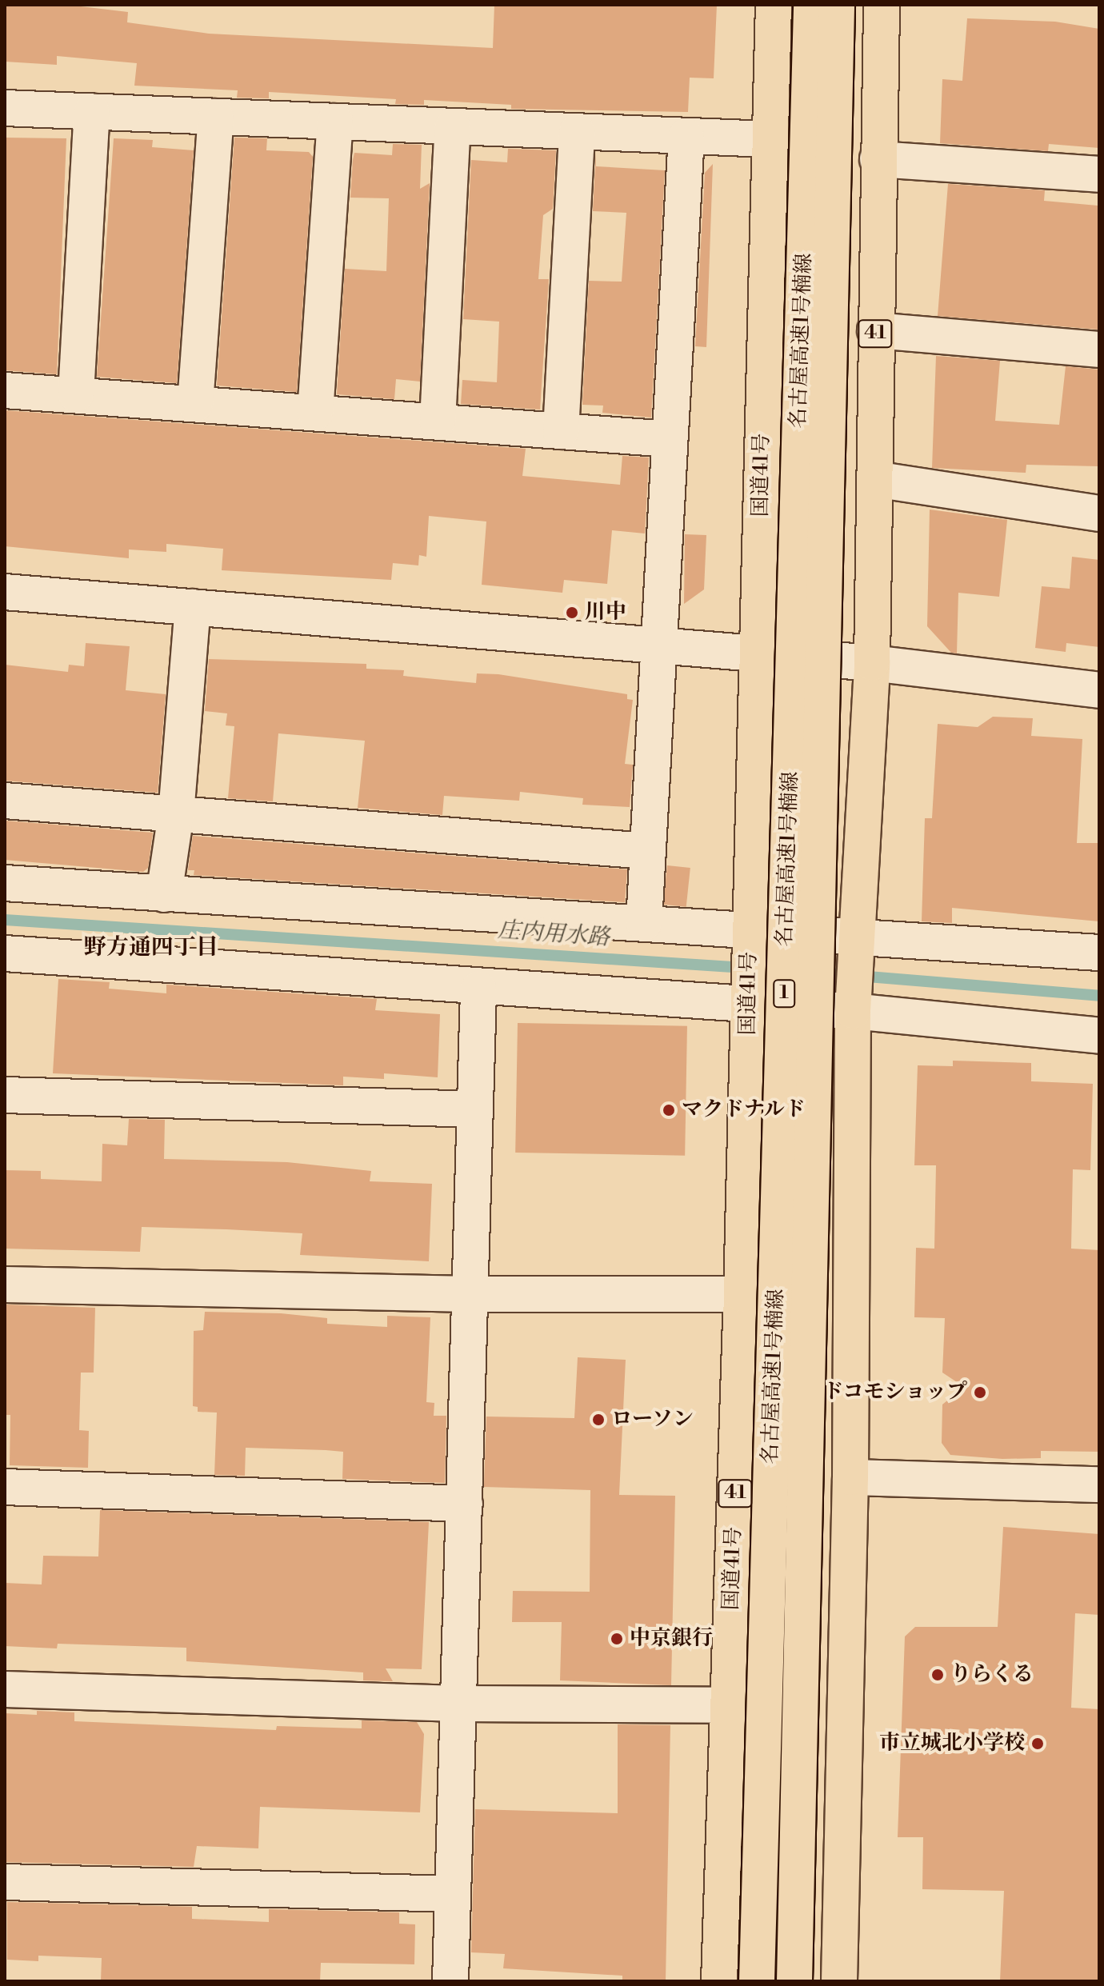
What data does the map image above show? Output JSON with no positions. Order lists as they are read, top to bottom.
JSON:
{
  "streets": {
    "highway": [
      "41",
      "名古屋高速1号楠線",
      "国道41号",
      "1"
    ]
  },
  "districts": ["野方通四丁目"],
  "water": ["庄内用水路"],
  "places": [
    "川中",
    "マクドナルド",
    "ドコモショップ",
    "ローソン",
    "中京銀行",
    "りらくる",
    "市立城北小学校"
  ]
}
